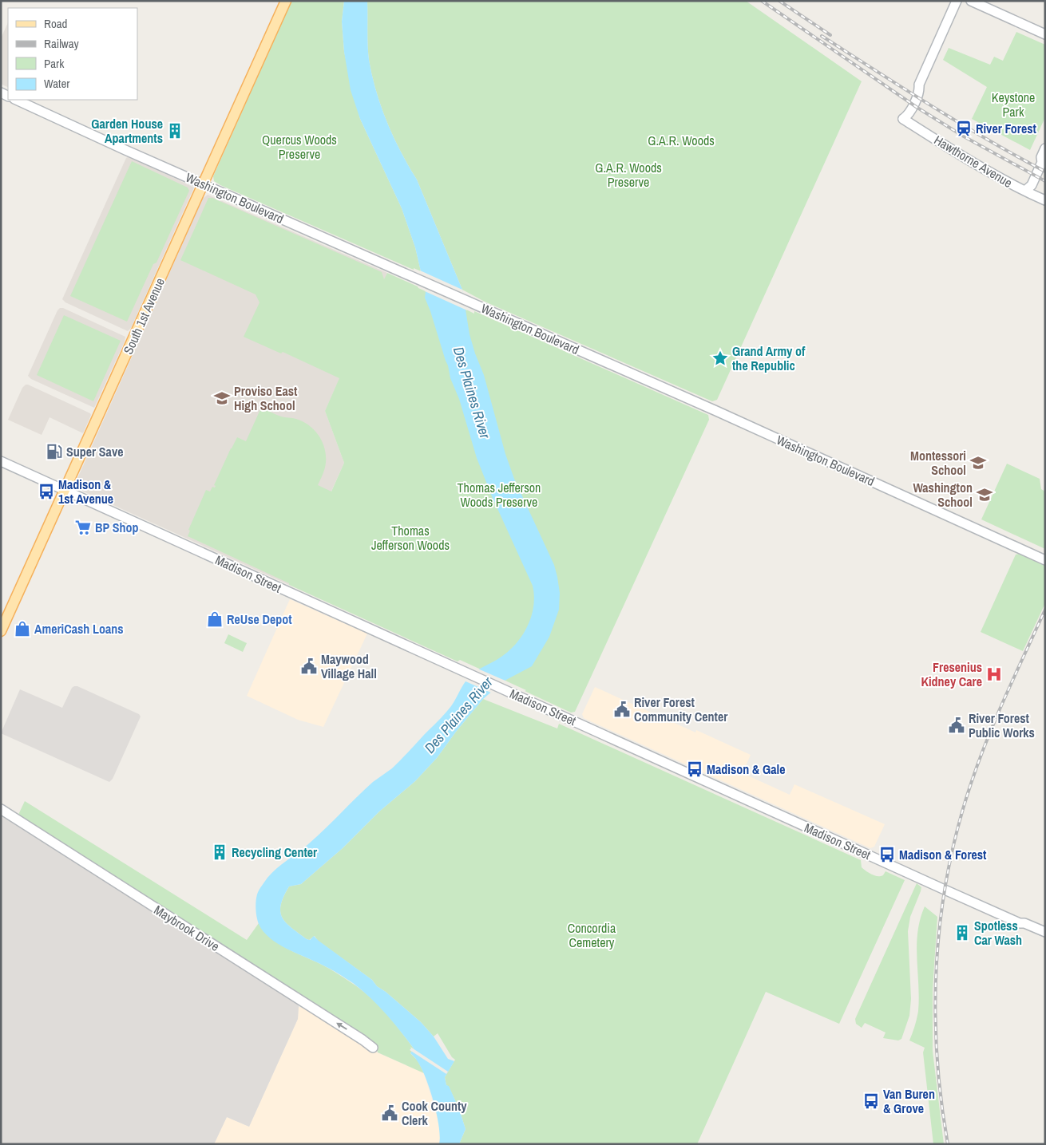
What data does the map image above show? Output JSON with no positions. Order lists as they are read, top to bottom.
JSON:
{
  "streets": {
    "main road": ["South 1st Avenue"],
    "street": [
      "Hawthorne Avenue",
      "Washington Boulevard",
      "Madison Street",
      "Maybrook Drive"
    ]
  },
  "crossings": [
    ["Washington Boulevard", "South 1st Avenue"],
    ["South 1st Avenue", "Madison Street"]
  ],
  "one_way": ["Maybrook Drive"],
  "water": ["Des Plaines River"],
  "parks": [
    "Keystone Park",
    "Quercus Woods Preserve",
    "G.A.R. Woods",
    "G.A.R. Woods Preserve",
    "Thomas Jefferson Woods Preserve",
    "Thomas Jefferson Woods",
    "Concordia Cemetery"
  ],
  "places": {
    "station": ["River Forest"],
    "building": ["Garden House Apartments", "Recycling Center", "Spotless Car Wash"],
    "place": ["Grand Army of the Republic"],
    "school or university": ["Proviso East High School", "Montessori School", "Washington School"],
    "fuel station": ["Super Save"],
    "bus stop": [
      "Madison & 1st Avenue",
      "Madison & Gale",
      "Madison & Forest",
      "Van Buren & Grove"
    ],
    "supermarket": ["BP Shop"],
    "shop": ["ReUse Depot", "AmeriCash Loans"],
    "public building": [
      "Maywood Village Hall",
      "River Forest Community Center",
      "River Forest Public Works",
      "Cook County Clerk"
    ],
    "hospital": ["Fresenius Kidney Care"]
  },
  "legend": [
    "Road",
    "Railway",
    "Park",
    "Water"
  ]
}
